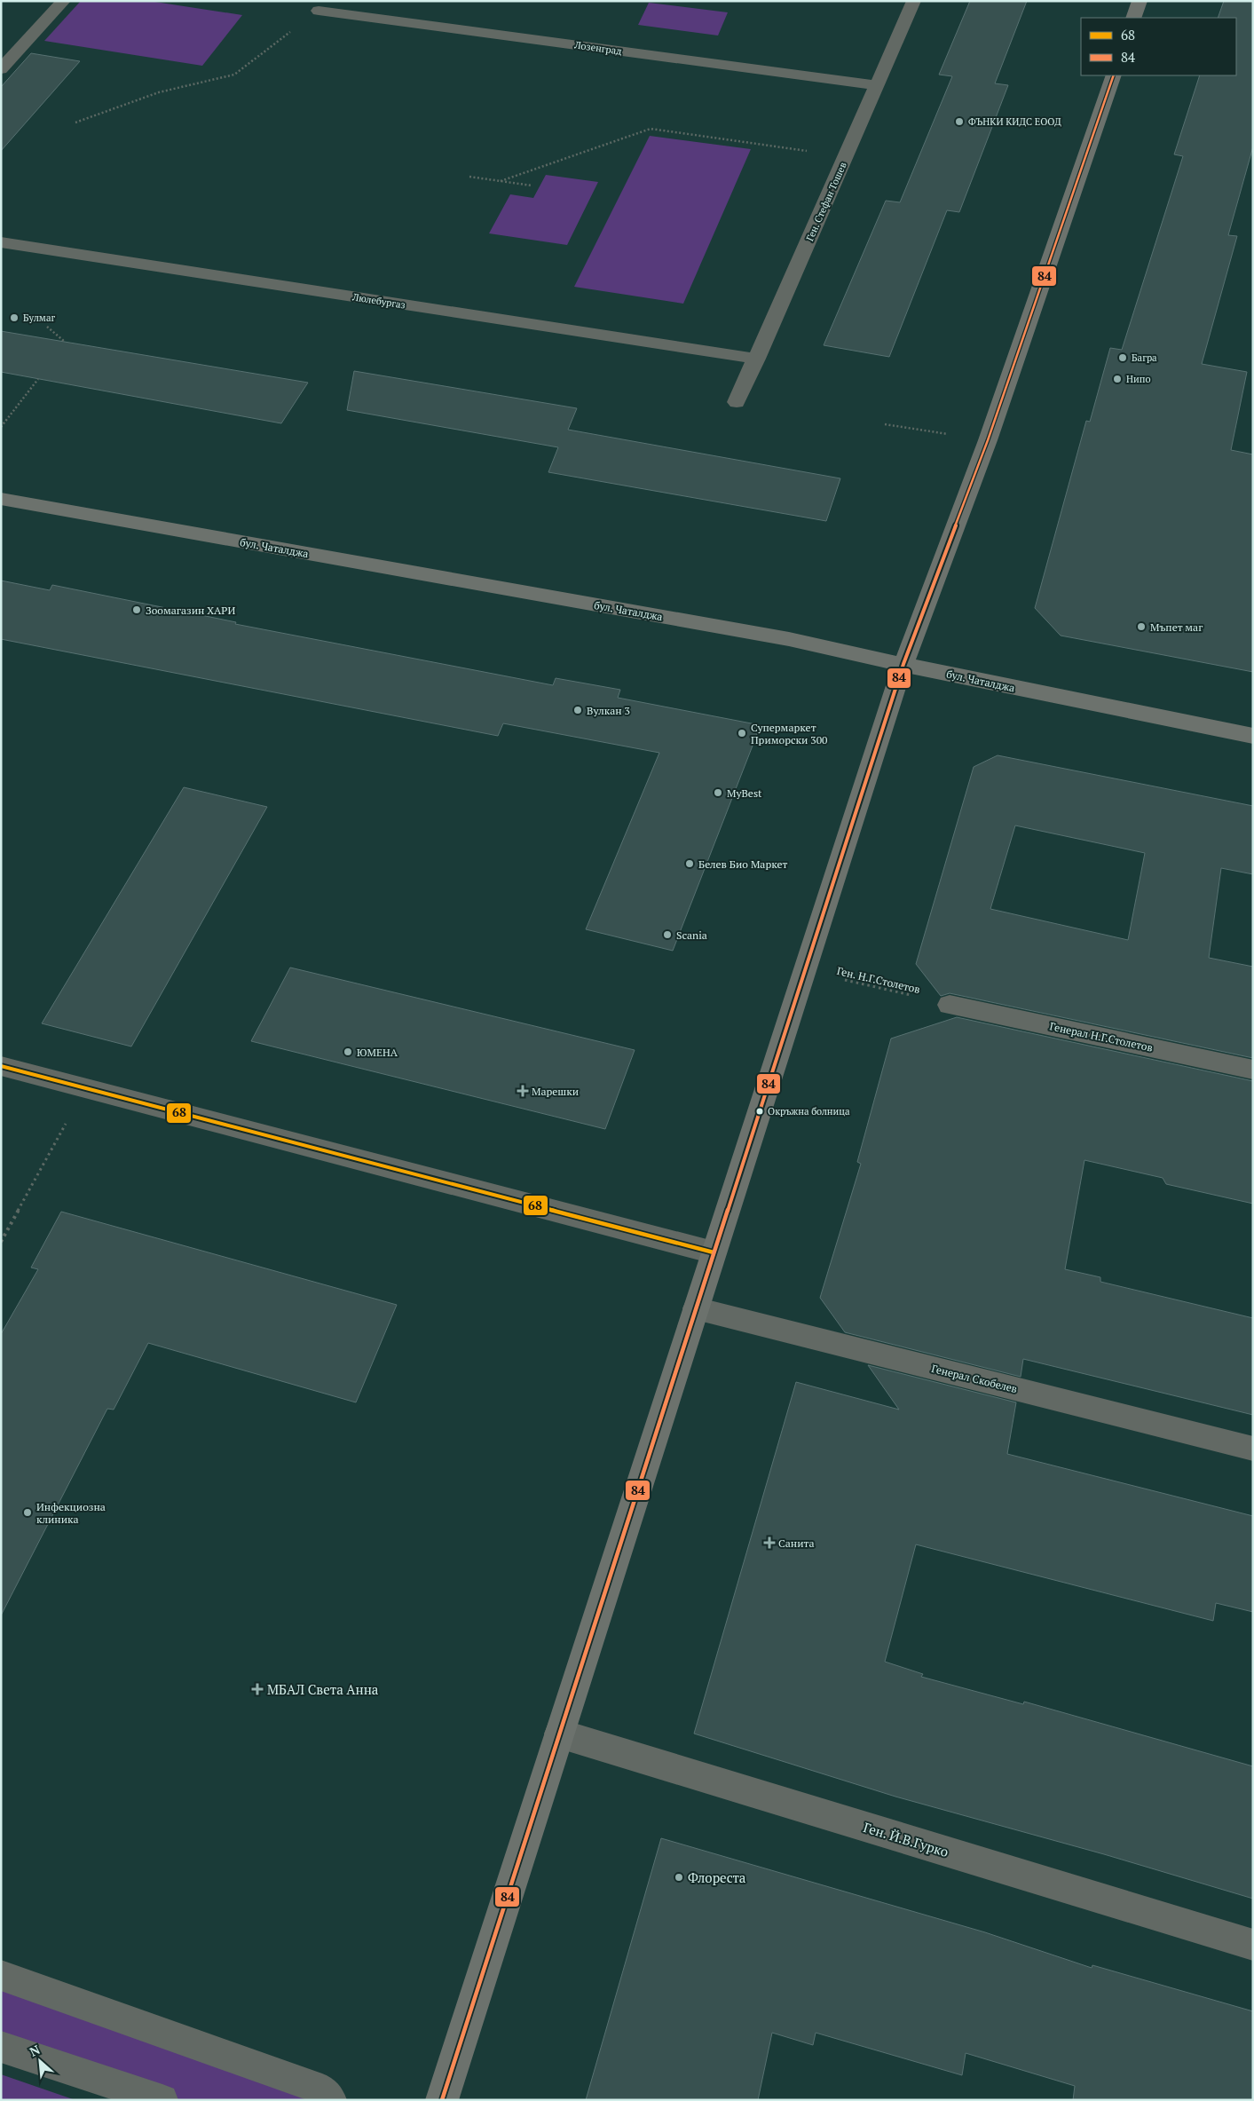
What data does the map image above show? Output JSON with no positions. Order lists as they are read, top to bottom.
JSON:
{
  "streets": {
    "street": [
      "Лозенград",
      "Ген. Стефан Тошев",
      "Люлебургаз",
      "бул. Чаталджа",
      "Генерал Н.Г.Столетов",
      "Генерал Скобелев",
      "Ген. Й.В.Гурко"
    ],
    "path": ["Ген. Н.Г.Столетов"]
  },
  "crossings": [
    ["Лозенград", "Ген. Стефан Тошев"],
    ["Ген. Стефан Тошев", "Люлебургаз"],
    ["Ген. Н.Г.Столетов", "Генерал Н.Г.Столетов"]
  ],
  "places": {
    "other": [
      "ФЪНКИ КИДС ЕООД",
      "Булмаг",
      "Багра",
      "Нипо",
      "Зоомагазин ХАРИ",
      "Мъпет маг",
      "Вулкан 3",
      "Супермаркет Приморски 300",
      "MyBest",
      "Белев Био Маркет",
      "Scania",
      "ЮМЕНА",
      "Окръжна болница",
      "Инфекциозна клиника",
      "Флореста"
    ],
    "health": ["Марешки", "Санита", "МБАЛ Света Анна"]
  },
  "lines": ["transit line 84", "transit line 68"],
  "legend": ["68", "84"],
  "north": "top left"
}
